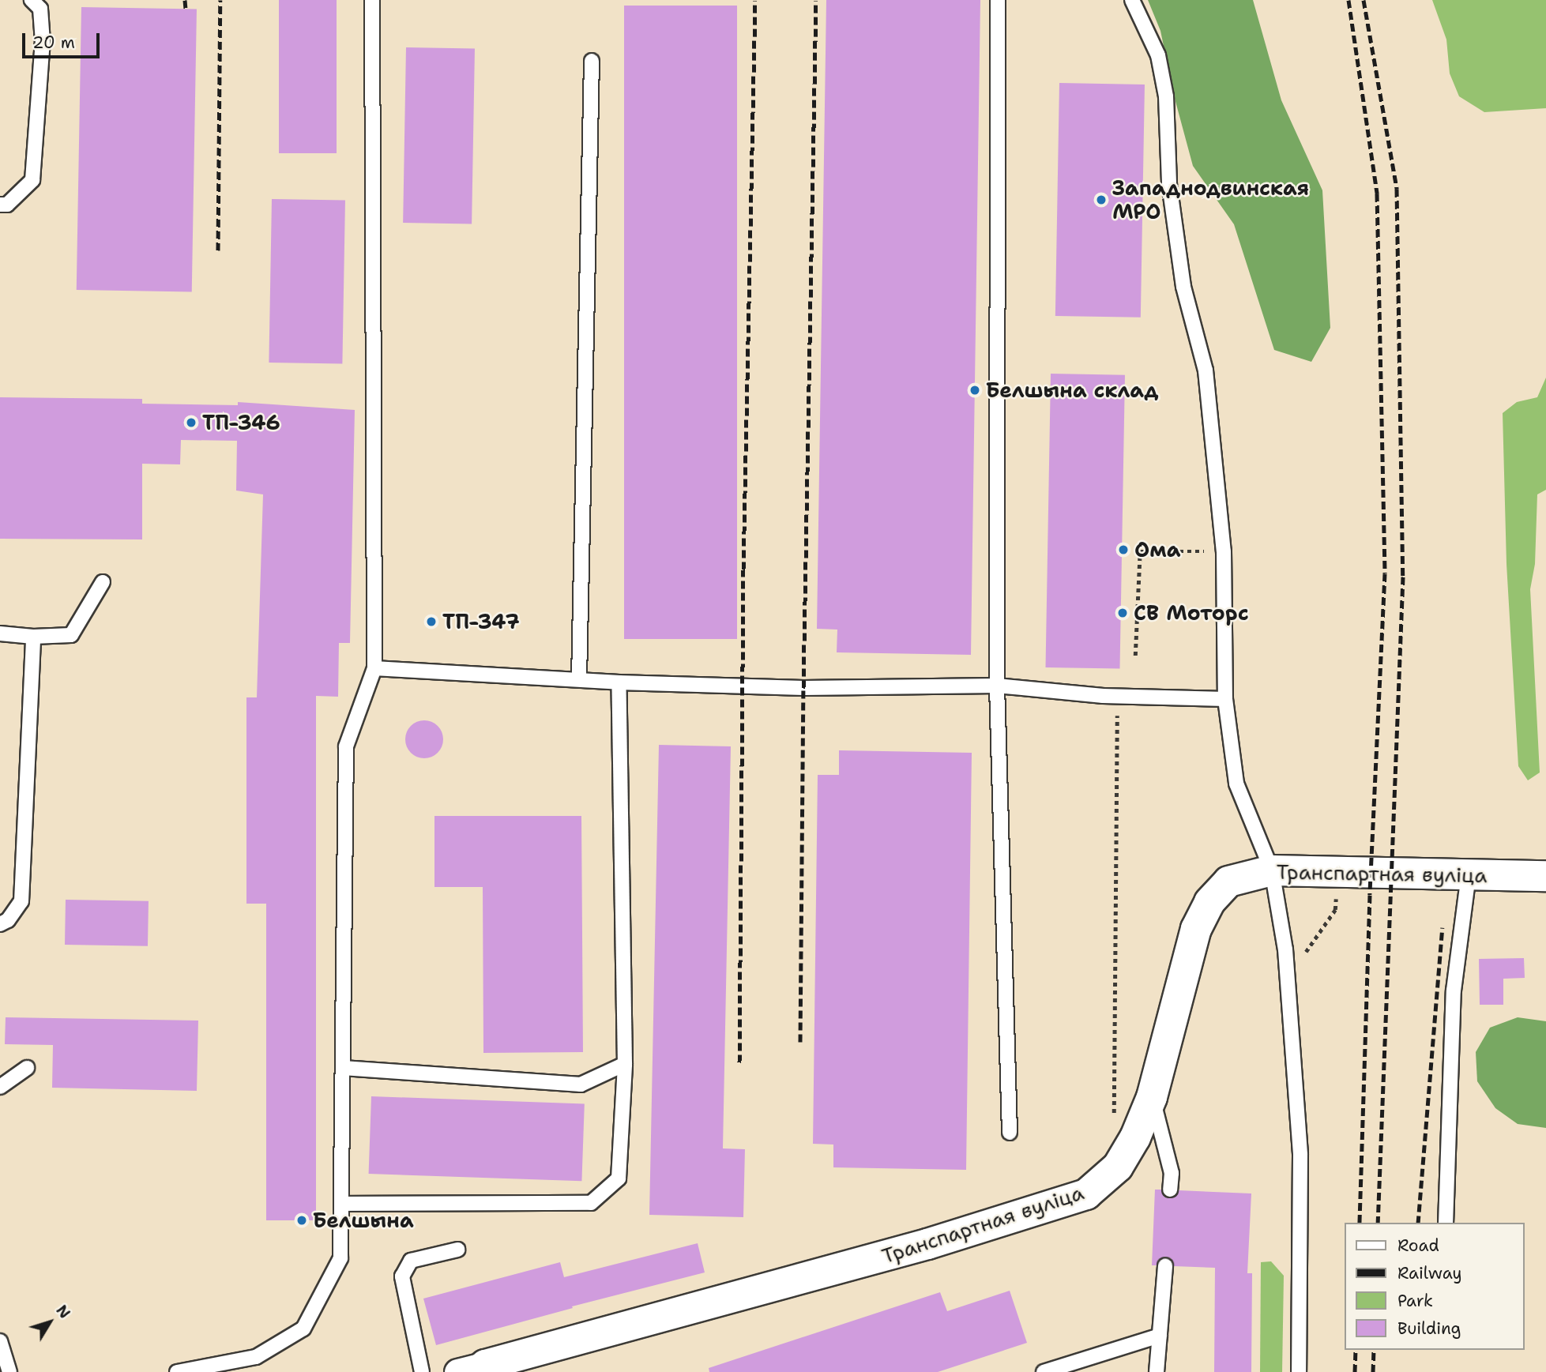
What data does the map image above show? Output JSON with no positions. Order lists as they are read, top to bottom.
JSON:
{
  "streets": {
    "main road": ["Транспартная вуліца"]
  },
  "places": [
    "Западнодвинская МРО",
    "Белшына склад",
    "ТП-346",
    "Ома",
    "СВ Моторс",
    "ТП-347",
    "Белшына"
  ],
  "legend": [
    "Road",
    "Railway",
    "Park",
    "Building"
  ],
  "scale_bar": "20 m",
  "north": "top right"
}
